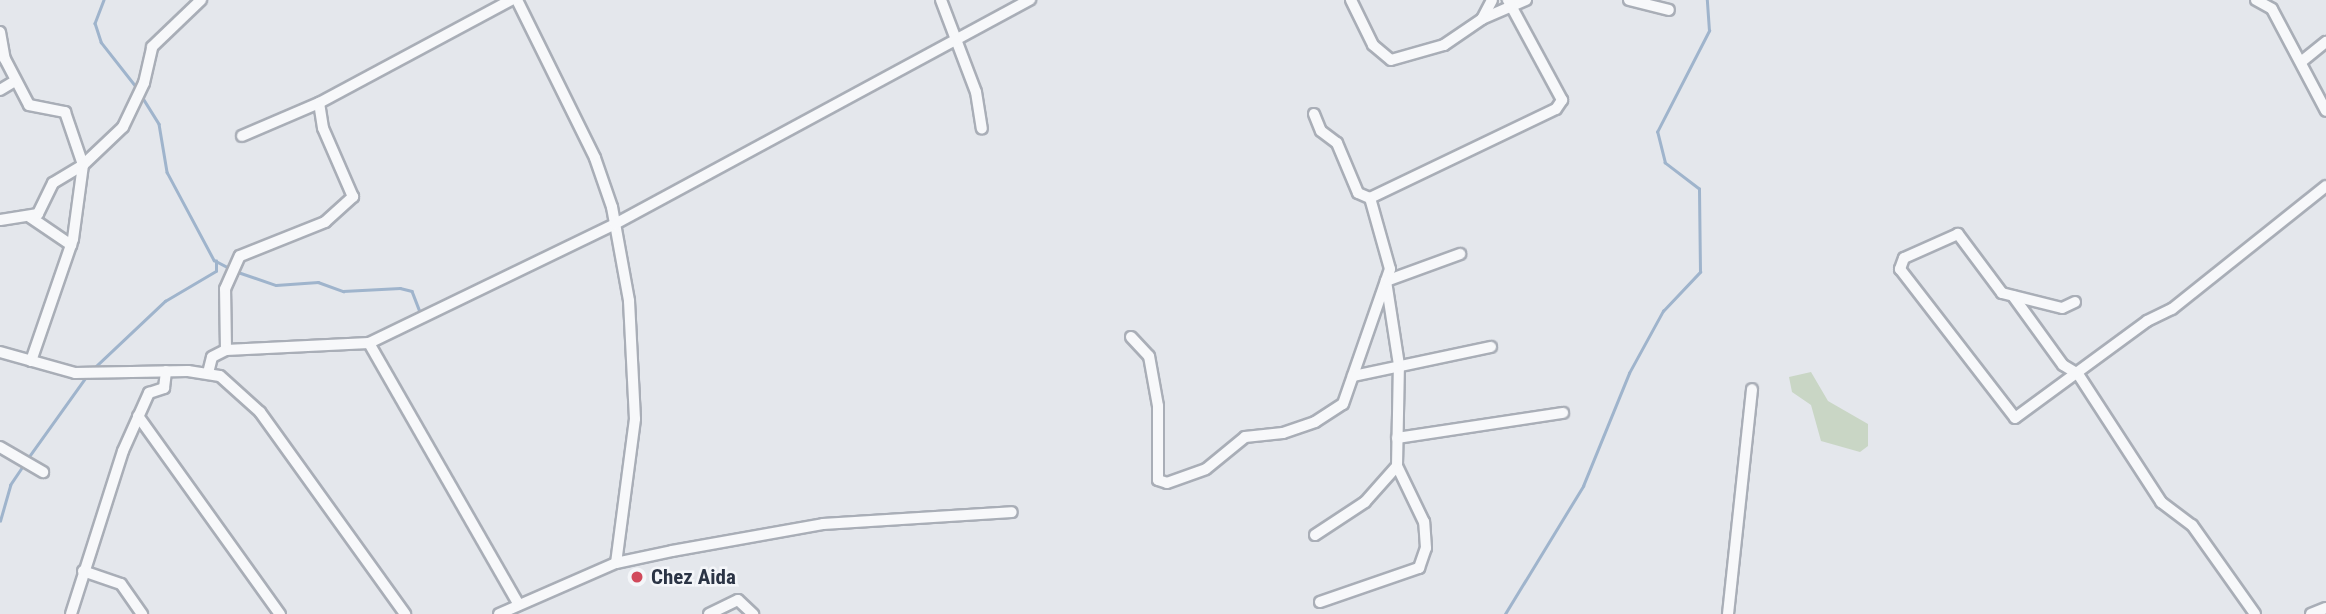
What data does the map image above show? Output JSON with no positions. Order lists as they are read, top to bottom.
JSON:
{
  "places": ["Chez Aida"]
}
